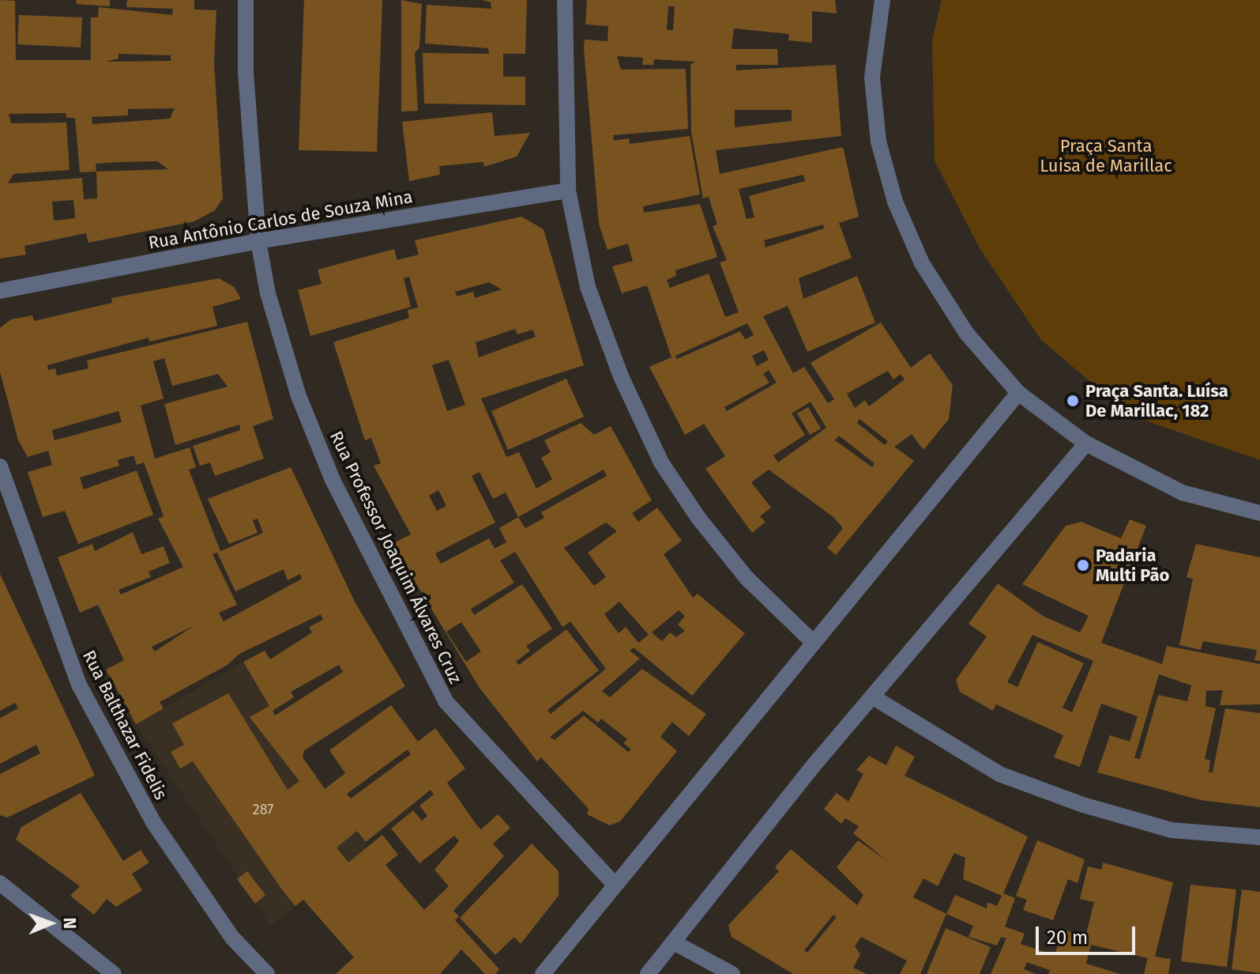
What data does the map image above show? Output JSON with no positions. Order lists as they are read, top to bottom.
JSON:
{
  "streets": {
    "street": ["Rua Antônio Carlos de Souza Mina", "Rua Professor Joaquim Álvares Cruz", "Rua Balthazar Fidelis"]
  },
  "crossings": [
    ["Rua Antônio Carlos de Souza Mina", "Rua Professor Joaquim Álvares Cruz"]
  ],
  "parks": ["Praça Santa Luisa de Marillac"],
  "places": ["Praça Santa. Luísa De Marillac, 182", "Padaria Multi Pão"],
  "house_numbers": ["287"],
  "scale_bar": "20 m",
  "north": "right"
}
